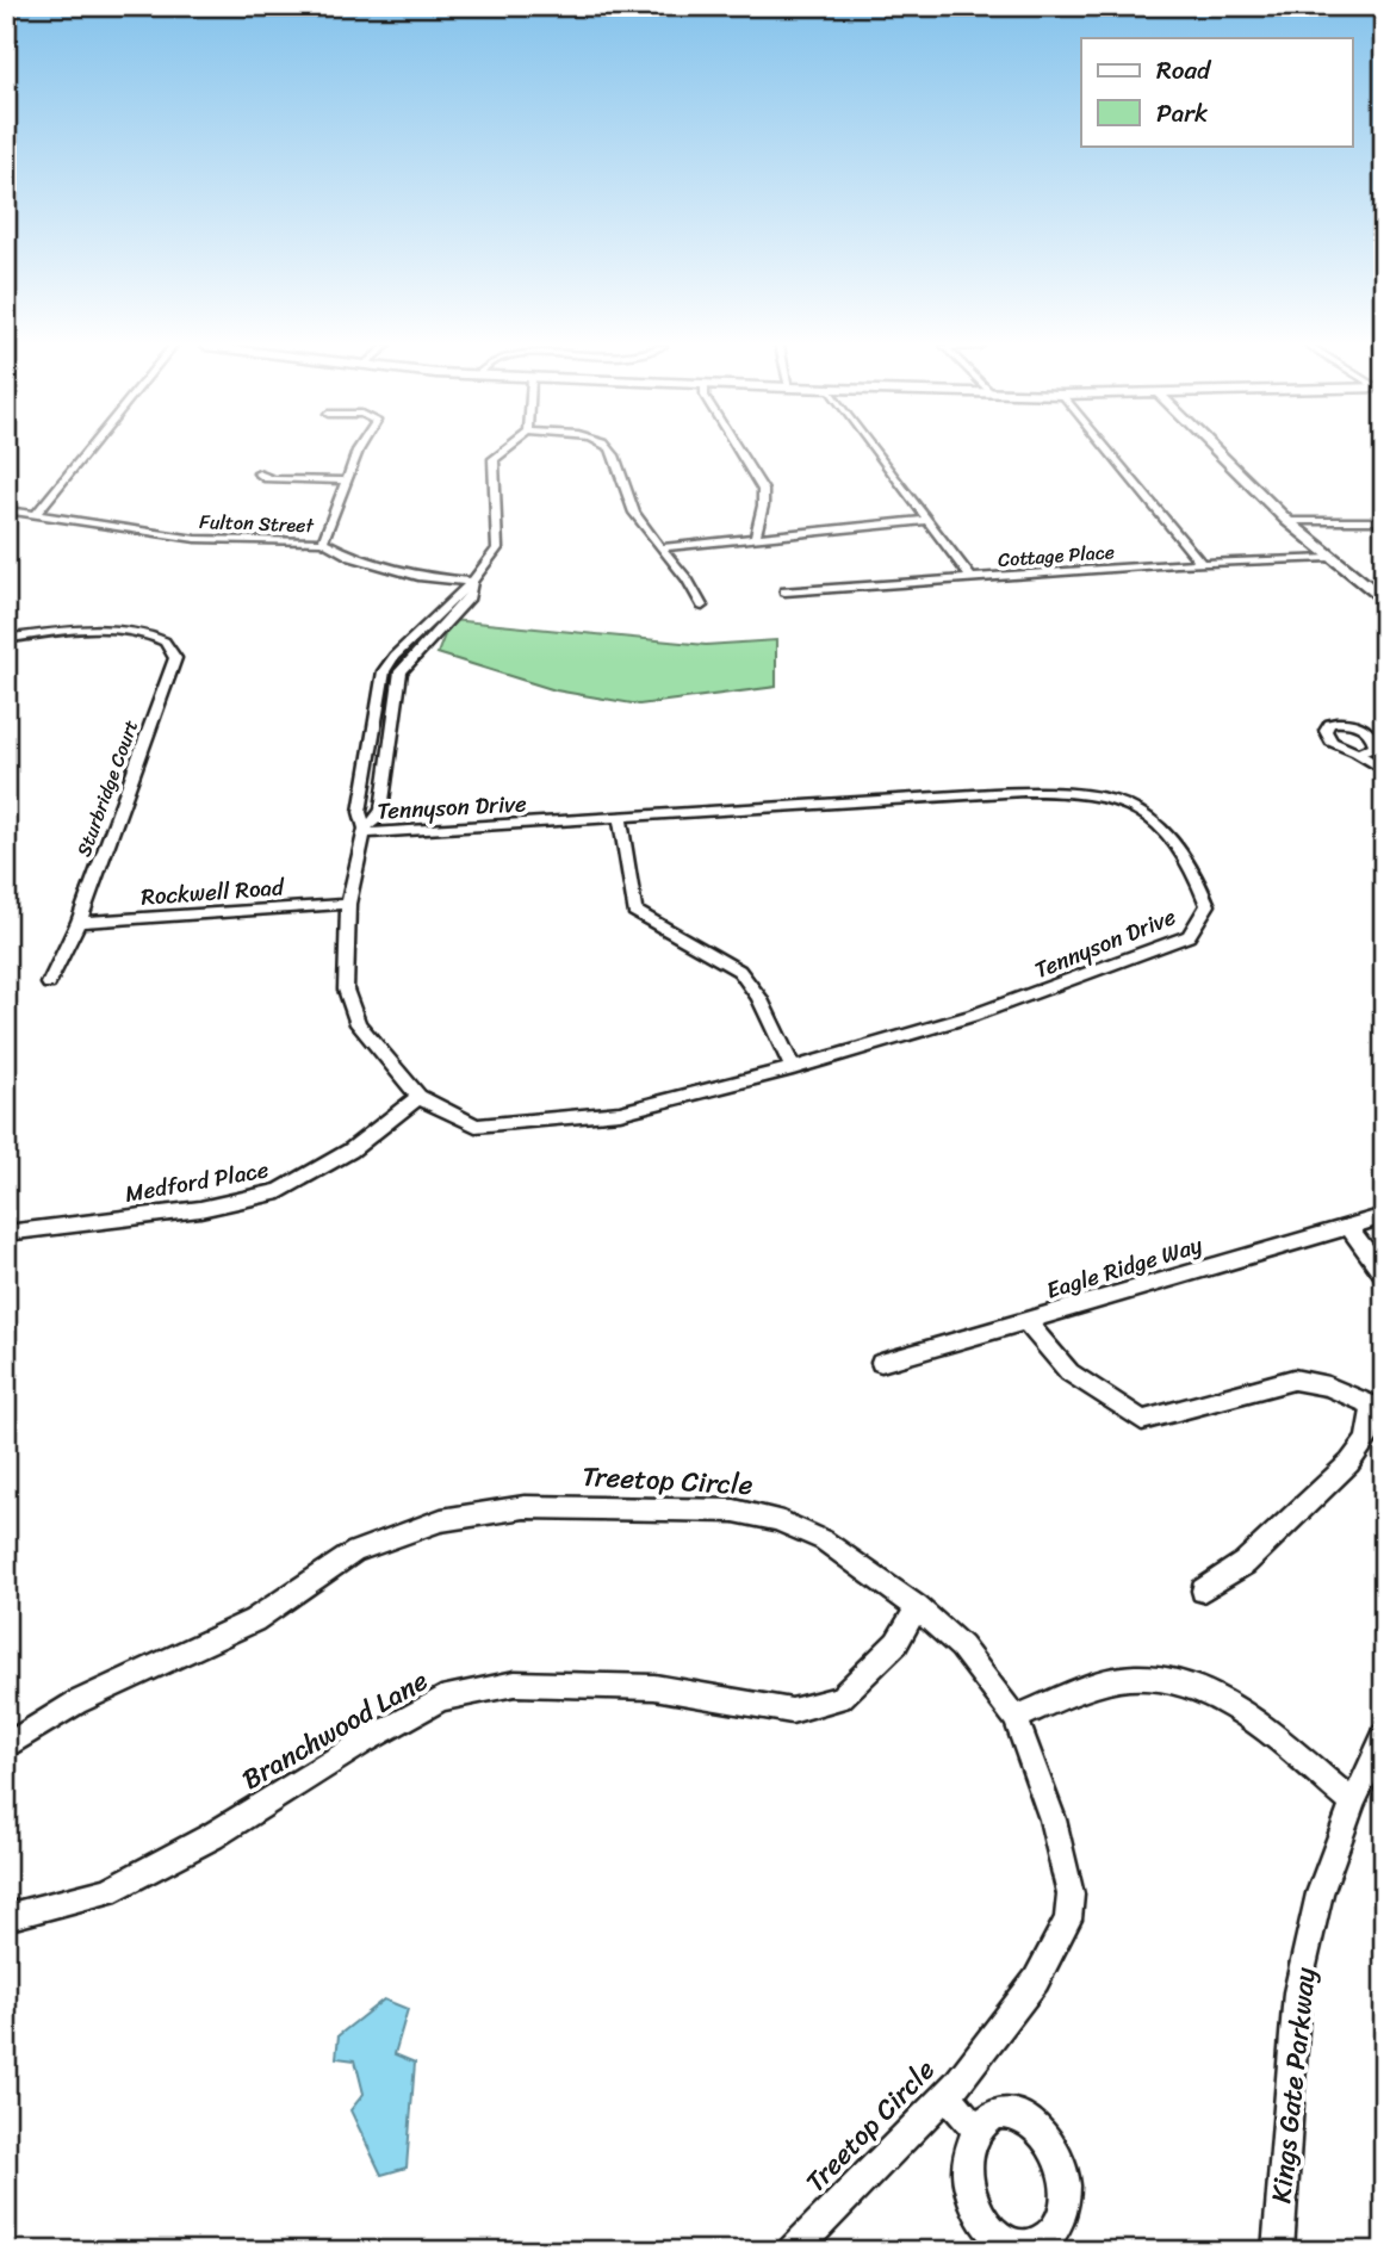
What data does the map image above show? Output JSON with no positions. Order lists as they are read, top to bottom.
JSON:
{
  "streets": {
    "street": [
      "Fulton Street",
      "Cottage Place",
      "Sturbridge Court",
      "Tennyson Drive",
      "Rockwell Road",
      "Medford Place",
      "Eagle Ridge Way",
      "Treetop Circle",
      "Branchwood Lane",
      "Kings Gate Parkway"
    ]
  },
  "crossings": [
    ["Fulton Street", "Tennyson Drive"],
    ["Sturbridge Court", "Rockwell Road"],
    ["Tennyson Drive", "Rockwell Road"],
    ["Tennyson Drive", "Medford Place"],
    ["Treetop Circle", "Branchwood Lane"]
  ],
  "legend": ["Road", "Park"]
}
